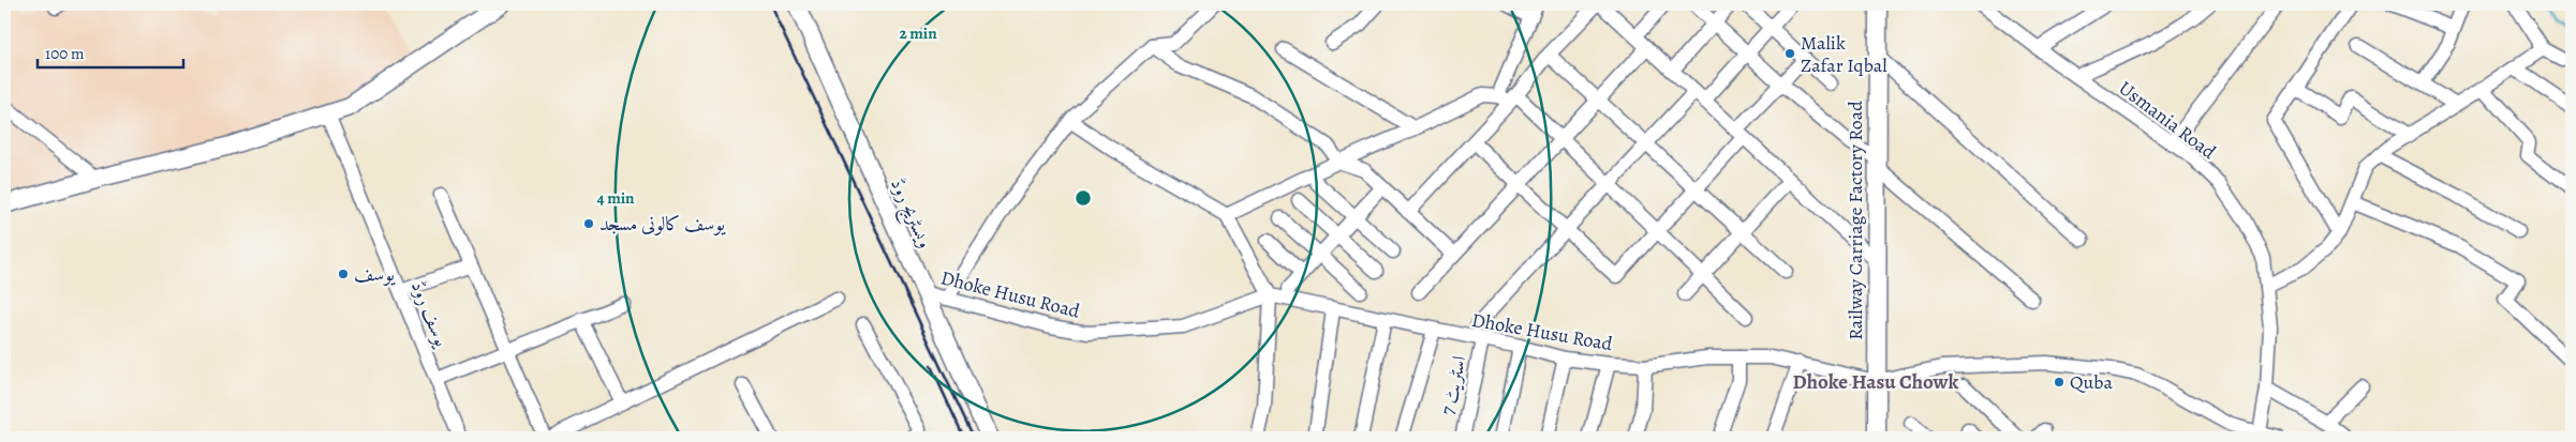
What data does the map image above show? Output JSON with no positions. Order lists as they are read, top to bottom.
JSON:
{
  "streets": {
    "main road": ["ویسٹریج روڈ", "Railway Carriage Factory Road"],
    "street": [
      "Usmania Road",
      "Dhoke Husu Road",
      "یوسف روڈ",
      "اسٹریٹ 7"
    ]
  },
  "crossings": [
    ["Usmania Road", "Dhoke Husu Road"],
    ["ویسٹریج روڈ", "Dhoke Husu Road"],
    ["Railway Carriage Factory Road", "Dhoke Husu Road"],
    ["Dhoke Husu Road", "اسٹریٹ 7"]
  ],
  "districts": ["Dhoke Hasu Chowk"],
  "places": [
    "Malik Zafar Iqbal",
    "یوسف کالونی مسجد",
    "یوسف",
    "Quba"
  ],
  "scale_bar": "100 m",
  "rings": ["2 min", "4 min"]
}
